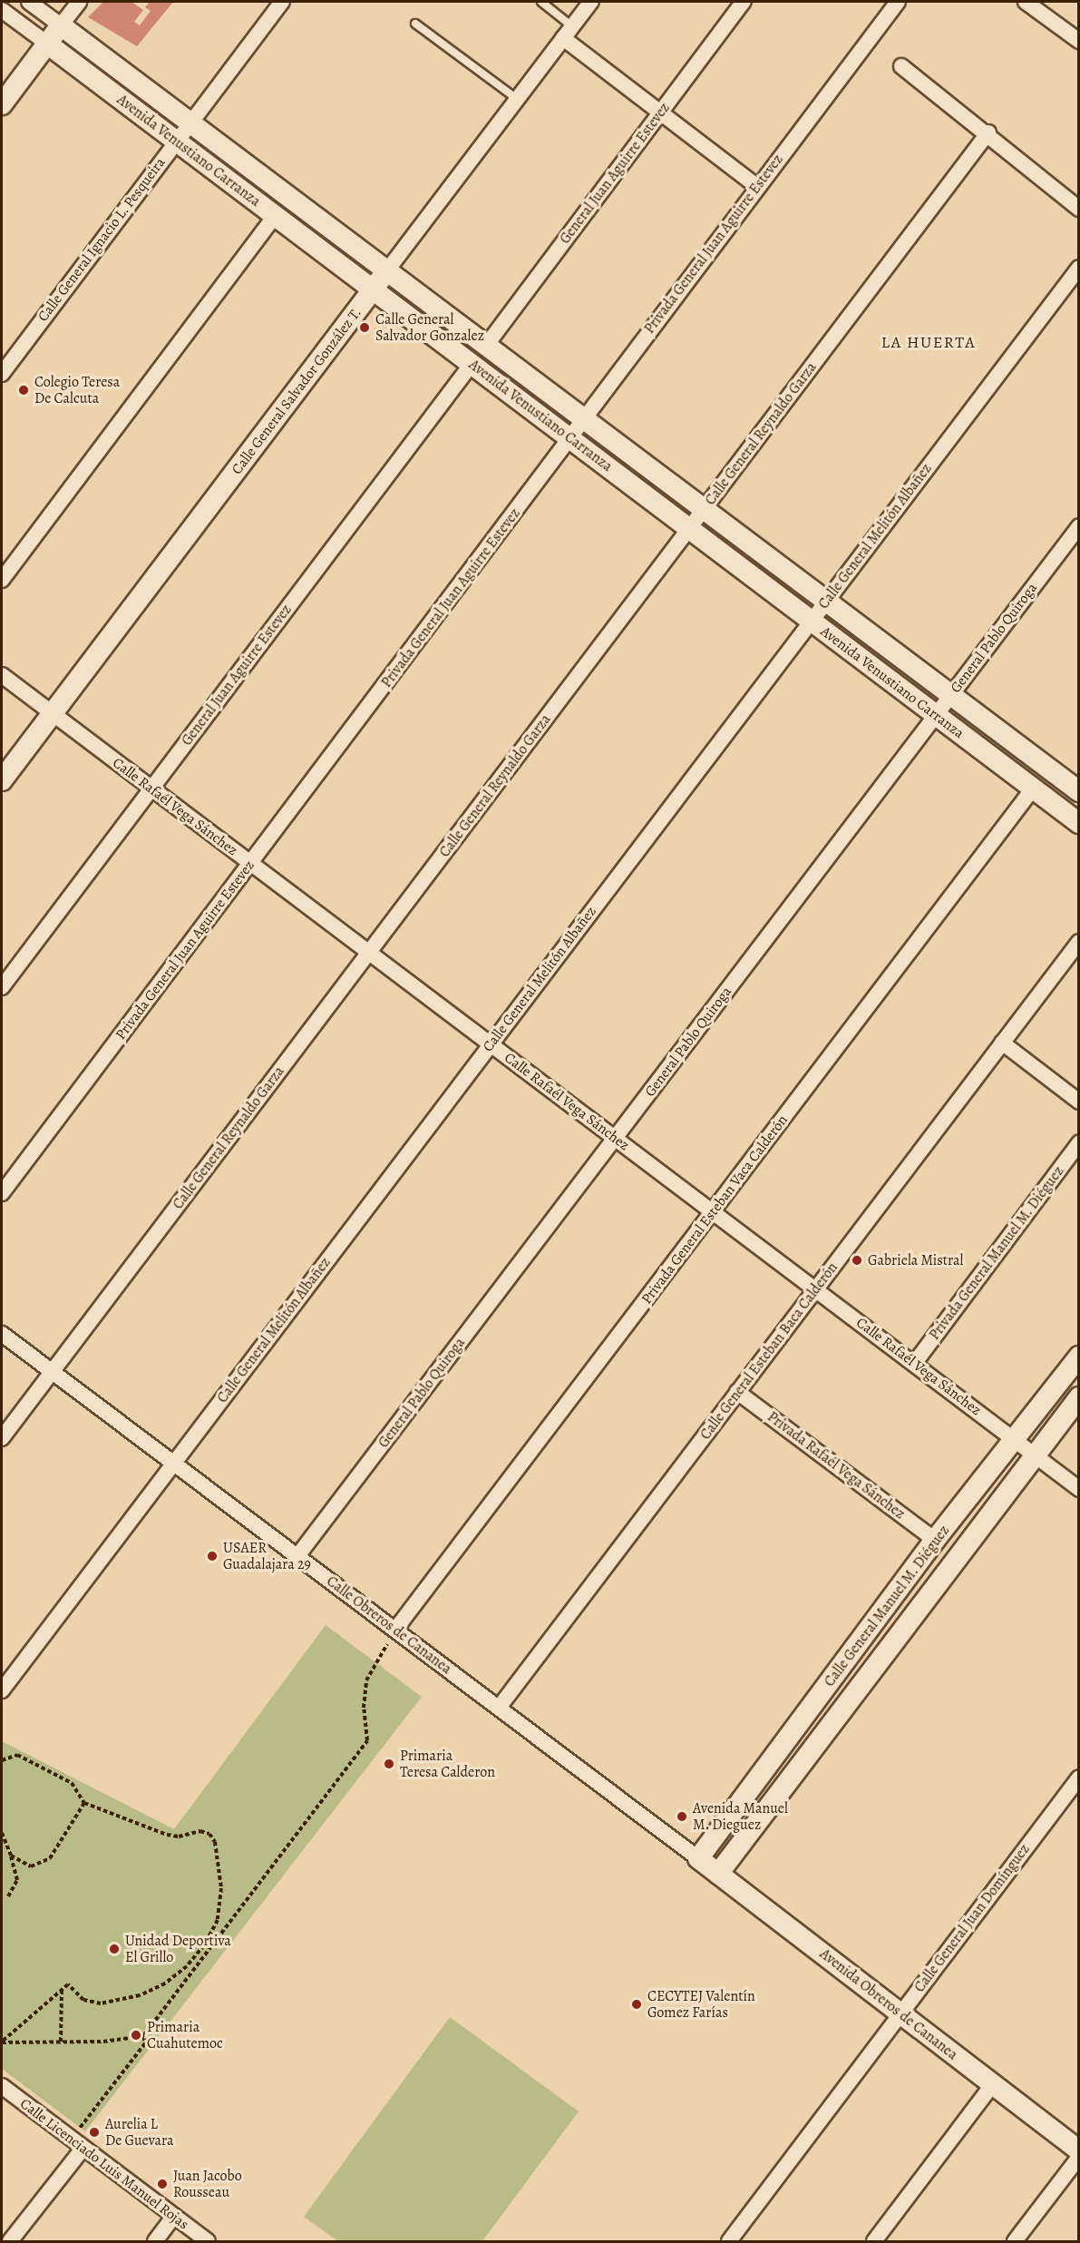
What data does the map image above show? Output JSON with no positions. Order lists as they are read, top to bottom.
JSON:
{
  "streets": {
    "street": [
      "Avenida Venustiano Carranza",
      "General Juan Aguirre Estevez",
      "Calle General Ignacio L. Pesqueira",
      "Privada General Juan Aguirre Estevez",
      "Calle General Salvador González T.",
      "Calle General Reynaldo Garza",
      "Calle General Melitón Albañez",
      "General Pablo Quiroga",
      "Calle Rafaél Vega Sánchez",
      "Privada General Esteban Vaca Calderón",
      "Privada General Manuel M. Diéguez",
      "Calle General Esteban Baca Calderón",
      "Privada Rafaél Vega Sánchez",
      "Calle General Manuel M. Diéguez",
      "Calle Obreros de Cananea",
      "Calle General Juan Domínguez",
      "Avenida Obreros de Cananea",
      "Calle Licenciado Luis Manuel Rojas"
    ]
  },
  "crossings": [
    ["Avenida Venustiano Carranza", "General Juan Aguirre Estevez"],
    ["Avenida Venustiano Carranza", "Calle General Ignacio L. Pesqueira"],
    ["Avenida Venustiano Carranza", "Privada General Juan Aguirre Estevez"],
    ["Avenida Venustiano Carranza", "Calle General Salvador González T."],
    ["Avenida Venustiano Carranza", "Calle General Reynaldo Garza"],
    ["Avenida Venustiano Carranza", "Calle General Melitón Albañez"],
    ["Avenida Venustiano Carranza", "General Pablo Quiroga"],
    ["Avenida Venustiano Carranza", "Privada General Esteban Vaca Calderón"],
    ["General Juan Aguirre Estevez", "Calle Rafaél Vega Sánchez"],
    ["Privada General Juan Aguirre Estevez", "Calle Rafaél Vega Sánchez"],
    ["Calle General Salvador González T.", "Calle Rafaél Vega Sánchez"],
    ["Calle General Reynaldo Garza", "Calle Rafaél Vega Sánchez"],
    ["Calle General Reynaldo Garza", "Calle Obreros de Cananea"],
    ["Calle General Melitón Albañez", "Calle Rafaél Vega Sánchez"],
    ["Calle General Melitón Albañez", "Calle Obreros de Cananea"],
    ["General Pablo Quiroga", "Calle Rafaél Vega Sánchez"],
    ["General Pablo Quiroga", "Calle Obreros de Cananea"],
    ["Calle Rafaél Vega Sánchez", "Privada General Esteban Vaca Calderón"],
    ["Calle Rafaél Vega Sánchez", "Privada General Manuel M. Diéguez"],
    ["Calle Rafaél Vega Sánchez", "Calle General Esteban Baca Calderón"],
    ["Calle Rafaél Vega Sánchez", "Calle General Manuel M. Diéguez"],
    ["Privada General Esteban Vaca Calderón", "Calle Obreros de Cananea"],
    ["Calle General Esteban Baca Calderón", "Privada Rafaél Vega Sánchez"],
    ["Calle General Esteban Baca Calderón", "Calle Obreros de Cananea"],
    ["Privada Rafaél Vega Sánchez", "Calle General Manuel M. Diéguez"],
    ["Calle General Manuel M. Diéguez", "Calle Obreros de Cananea"],
    ["Calle General Manuel M. Diéguez", "Avenida Obreros de Cananea"],
    ["Calle Obreros de Cananea", "Avenida Obreros de Cananea"],
    ["Calle General Juan Domínguez", "Avenida Obreros de Cananea"]
  ],
  "districts": ["LA HUERTA"],
  "places": [
    "Calle General Salvador Gonzalez",
    "Colegio Teresa De Calcuta",
    "Gabriela Mistral",
    "USAER Guadalajara 29",
    "Primaria Teresa Calderon",
    "Avenida Manuel M. Dieguez",
    "Unidad Deportiva El Grillo",
    "CECYTEJ Valentín Gomez Farías",
    "Primaria Cuahutemoc",
    "Aurelia L De Guevara",
    "Juan Jacobo Rousseau"
  ]
}
